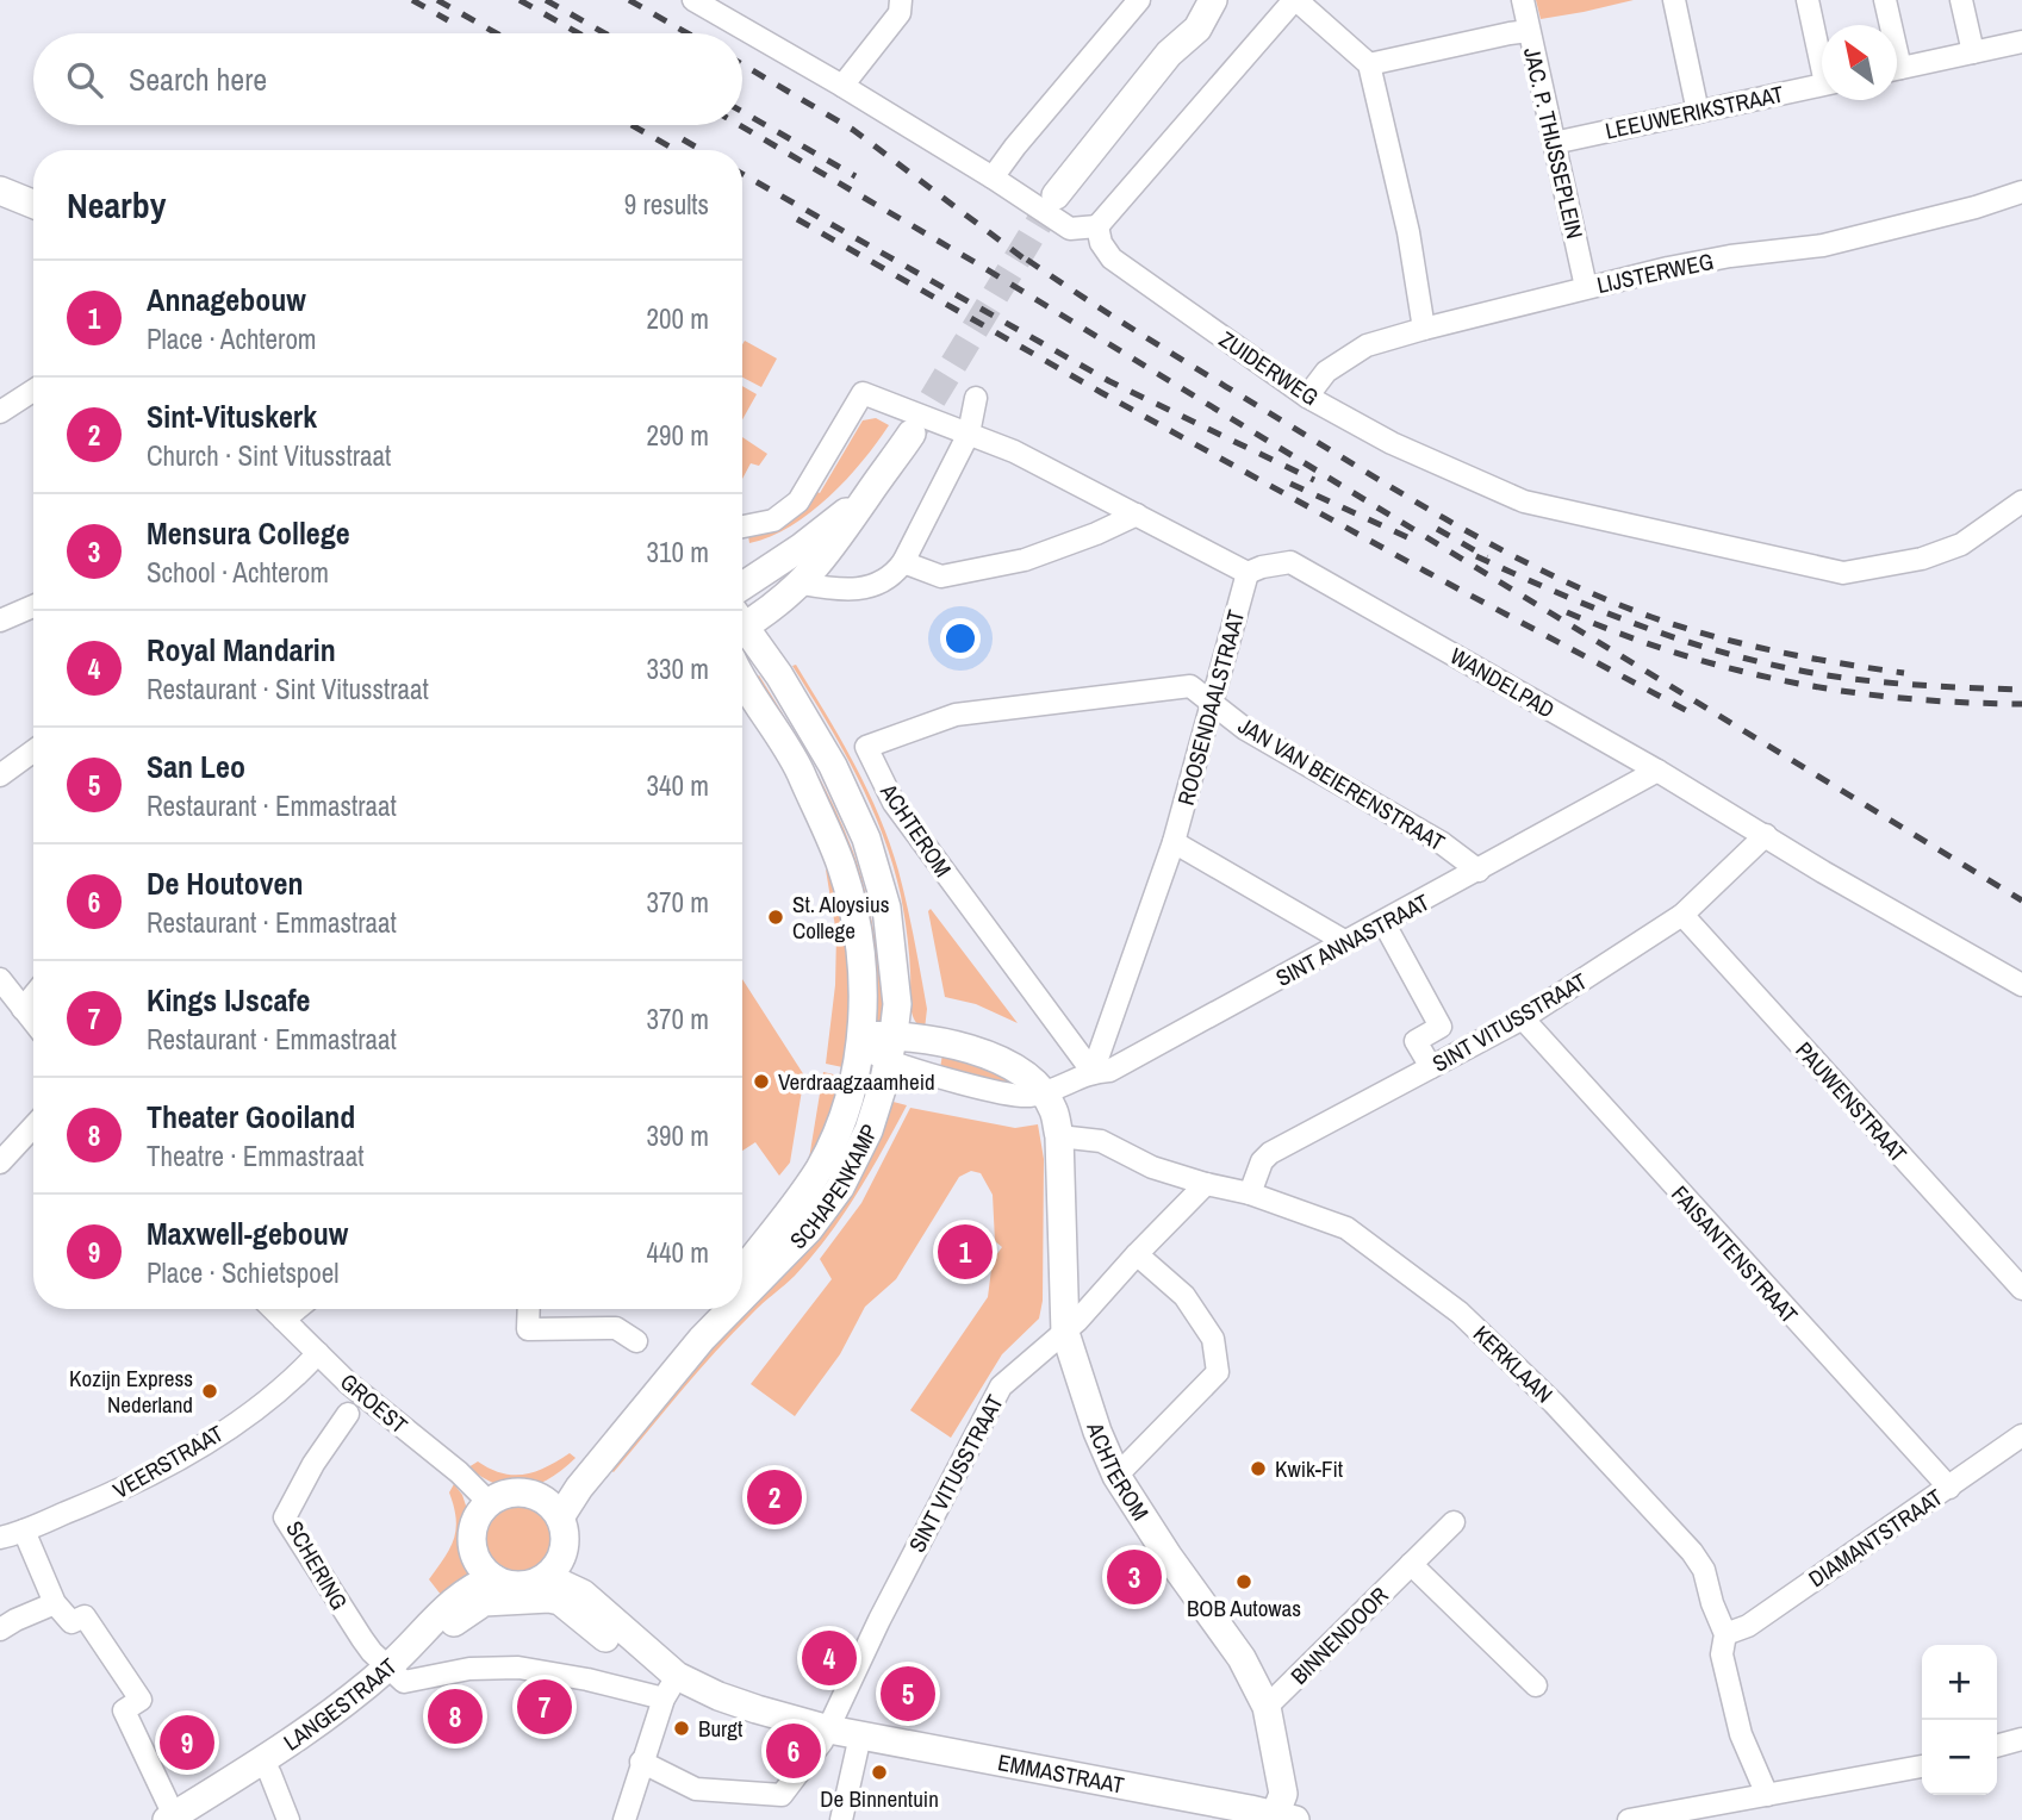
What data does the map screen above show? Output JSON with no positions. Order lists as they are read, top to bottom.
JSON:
{
  "streets": {
    "main road": [
      "ACHTEROM",
      "SCHAPENKAMP",
      "LANGESTRAAT",
      "EMMASTRAAT"
    ],
    "street": [
      "LEEUWERIKSTRAAT",
      "JAC. P. THIJSSEPLEIN",
      "LIJSTERWEG",
      "ZUIDERWEG",
      "WANDELPAD",
      "ROOSENDAALSTRAAT",
      "JAN VAN BEIERENSTRAAT",
      "SINT ANNASTRAAT",
      "SINT VITUSSTRAAT",
      "PAUWENSTRAAT",
      "FAISANTENSTRAAT",
      "KERKLAAN",
      "GROEST",
      "VEERSTRAAT",
      "DIAMANTSTRAAT",
      "SCHERING",
      "BINNENDOOR"
    ]
  },
  "crossings": [
    ["LEEUWERIKSTRAAT", "JAC. P. THIJSSEPLEIN"],
    ["JAC. P. THIJSSEPLEIN", "LIJSTERWEG"],
    ["LIJSTERWEG", "ZUIDERWEG"],
    ["WANDELPAD", "ROOSENDAALSTRAAT"],
    ["WANDELPAD", "SINT ANNASTRAAT"],
    ["WANDELPAD", "SINT VITUSSTRAAT"],
    ["ROOSENDAALSTRAAT", "JAN VAN BEIERENSTRAAT"],
    ["ROOSENDAALSTRAAT", "ACHTEROM"],
    ["ROOSENDAALSTRAAT", "SINT ANNASTRAAT"],
    ["JAN VAN BEIERENSTRAAT", "ACHTEROM"],
    ["JAN VAN BEIERENSTRAAT", "SINT ANNASTRAAT"],
    ["ACHTEROM", "SINT ANNASTRAAT"],
    ["ACHTEROM", "SINT VITUSSTRAAT"],
    ["ACHTEROM", "SCHAPENKAMP"],
    ["ACHTEROM", "KERKLAAN"],
    ["ACHTEROM", "BINNENDOOR"],
    ["ACHTEROM", "EMMASTRAAT"],
    ["SINT VITUSSTRAAT", "PAUWENSTRAAT"],
    ["SINT VITUSSTRAAT", "FAISANTENSTRAAT"],
    ["SINT VITUSSTRAAT", "KERKLAAN"],
    ["SINT VITUSSTRAAT", "EMMASTRAAT"],
    ["SCHAPENKAMP", "GROEST"],
    ["SCHAPENKAMP", "LANGESTRAAT"],
    ["SCHAPENKAMP", "EMMASTRAAT"],
    ["FAISANTENSTRAAT", "DIAMANTSTRAAT"],
    ["KERKLAAN", "DIAMANTSTRAAT"],
    ["GROEST", "VEERSTRAAT"],
    ["GROEST", "LANGESTRAAT"],
    ["GROEST", "EMMASTRAAT"],
    ["SCHERING", "LANGESTRAAT"],
    ["SCHERING", "EMMASTRAAT"],
    ["LANGESTRAAT", "EMMASTRAAT"]
  ],
  "places": [
    "St. Aloysius College",
    "Verdraagzaamheid",
    "Kozijn Express Nederland",
    "Kwik-Fit",
    "BOB Autowas",
    "Burgt",
    "De Binnentuin"
  ],
  "north": "top left",
  "page": {
    "search": "Search here",
    "heading": ["Nearby", "9 results"],
    "list": [
      {
        "mark": "1",
        "name": "Annagebouw",
        "note": "Place · Achterom",
        "value": "200 m"
      },
      {
        "mark": "2",
        "name": "Sint-Vituskerk",
        "note": "Church · Sint Vitusstraat",
        "value": "290 m"
      },
      {
        "mark": "3",
        "name": "Mensura College",
        "note": "School · Achterom",
        "value": "310 m"
      },
      {
        "mark": "4",
        "name": "Royal Mandarin",
        "note": "Restaurant · Sint Vitusstraat",
        "value": "330 m"
      },
      {
        "mark": "5",
        "name": "San Leo",
        "note": "Restaurant · Emmastraat",
        "value": "340 m"
      },
      {
        "mark": "6",
        "name": "De Houtoven",
        "note": "Restaurant · Emmastraat",
        "value": "370 m"
      },
      {
        "mark": "7",
        "name": "Kings IJscafe",
        "note": "Restaurant · Emmastraat",
        "value": "370 m"
      },
      {
        "mark": "8",
        "name": "Theater Gooiland",
        "note": "Theatre · Emmastraat",
        "value": "390 m"
      },
      {
        "mark": "9",
        "name": "Maxwell-gebouw",
        "note": "Place · Schietspoel",
        "value": "440 m"
      }
    ],
    "pins": [
      "1",
      "2",
      "3",
      "4",
      "5",
      "7",
      "8",
      "9",
      "6"
    ],
    "map_buttons": ["+", "−"]
  }
}
